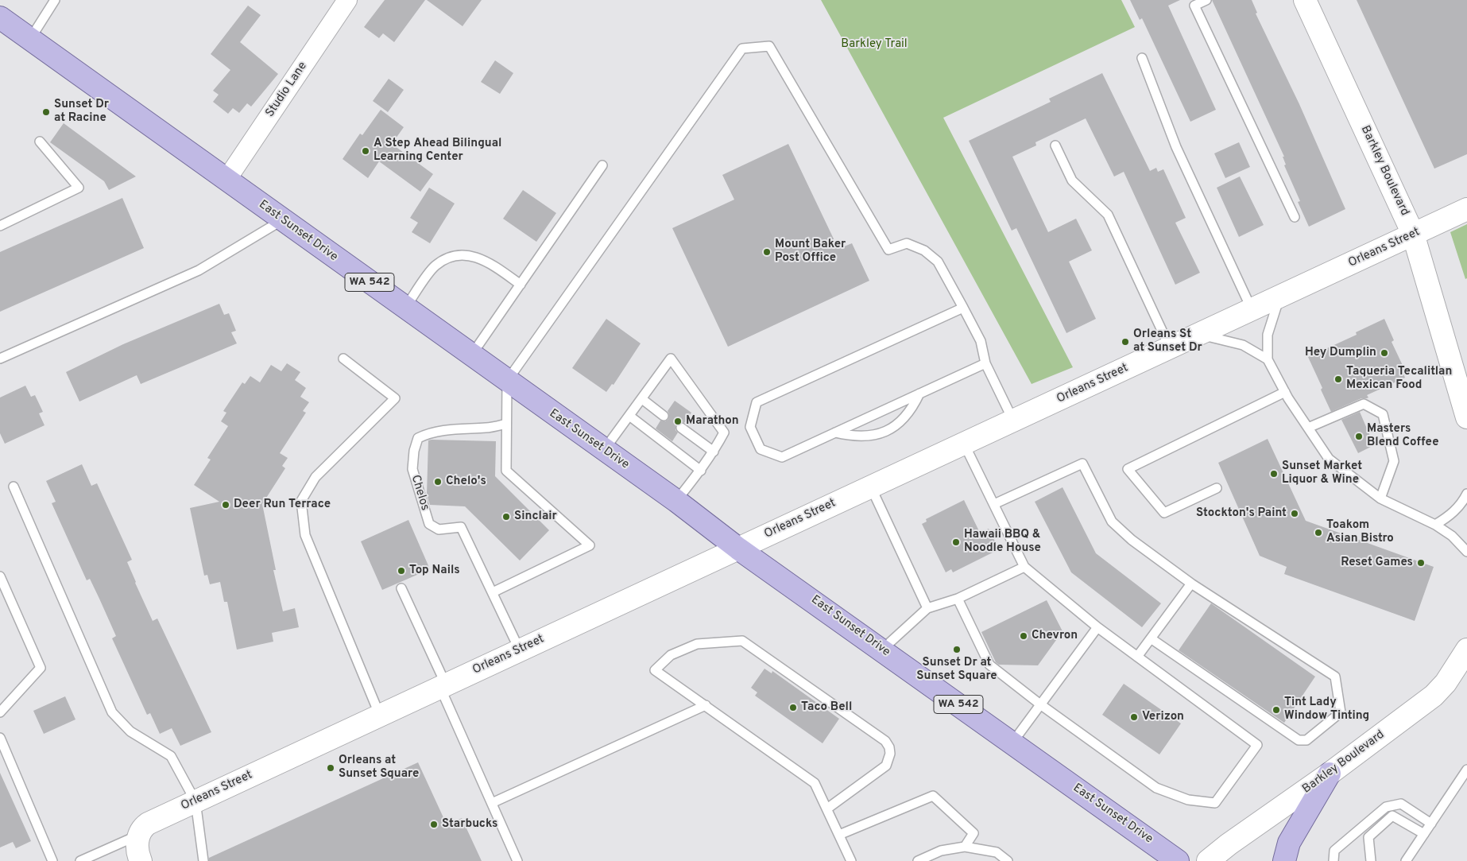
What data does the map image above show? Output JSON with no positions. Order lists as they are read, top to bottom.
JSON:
{
  "streets": {
    "main road": [
      "Barkley Boulevard",
      "East Sunset Drive",
      "Orleans Street",
      "WA 542"
    ],
    "street": ["Studio Lane"],
    "lane": ["Chelos"]
  },
  "crossings": [
    ["Studio Lane", "East Sunset Drive"],
    ["Barkley Boulevard", "Orleans Street"],
    ["East Sunset Drive", "Orleans Street"]
  ],
  "parks": ["Barkley Trail"],
  "places": [
    "Sunset Dr at Racine",
    "A Step Ahead Bilingual Learning Center",
    "Mount Baker Post Office",
    "Orleans St at Sunset Dr",
    "Hey Dumplin",
    "Taqueria Tecalitlan Mexican Food",
    "Marathon",
    "Masters Blend Coffee",
    "Sunset Market Liquor & Wine",
    "Chelo's",
    "Deer Run Terrace",
    "Stockton's Paint",
    "Sinclair",
    "Toakom Asian Bistro",
    "Hawaii BBQ & Noodle House",
    "Reset Games",
    "Top Nails",
    "Chevron",
    "Sunset Dr at Sunset Square",
    "Taco Bell",
    "Tint Lady Window Tinting",
    "Verizon",
    "Orleans at Sunset Square",
    "Starbucks"
  ]
}
